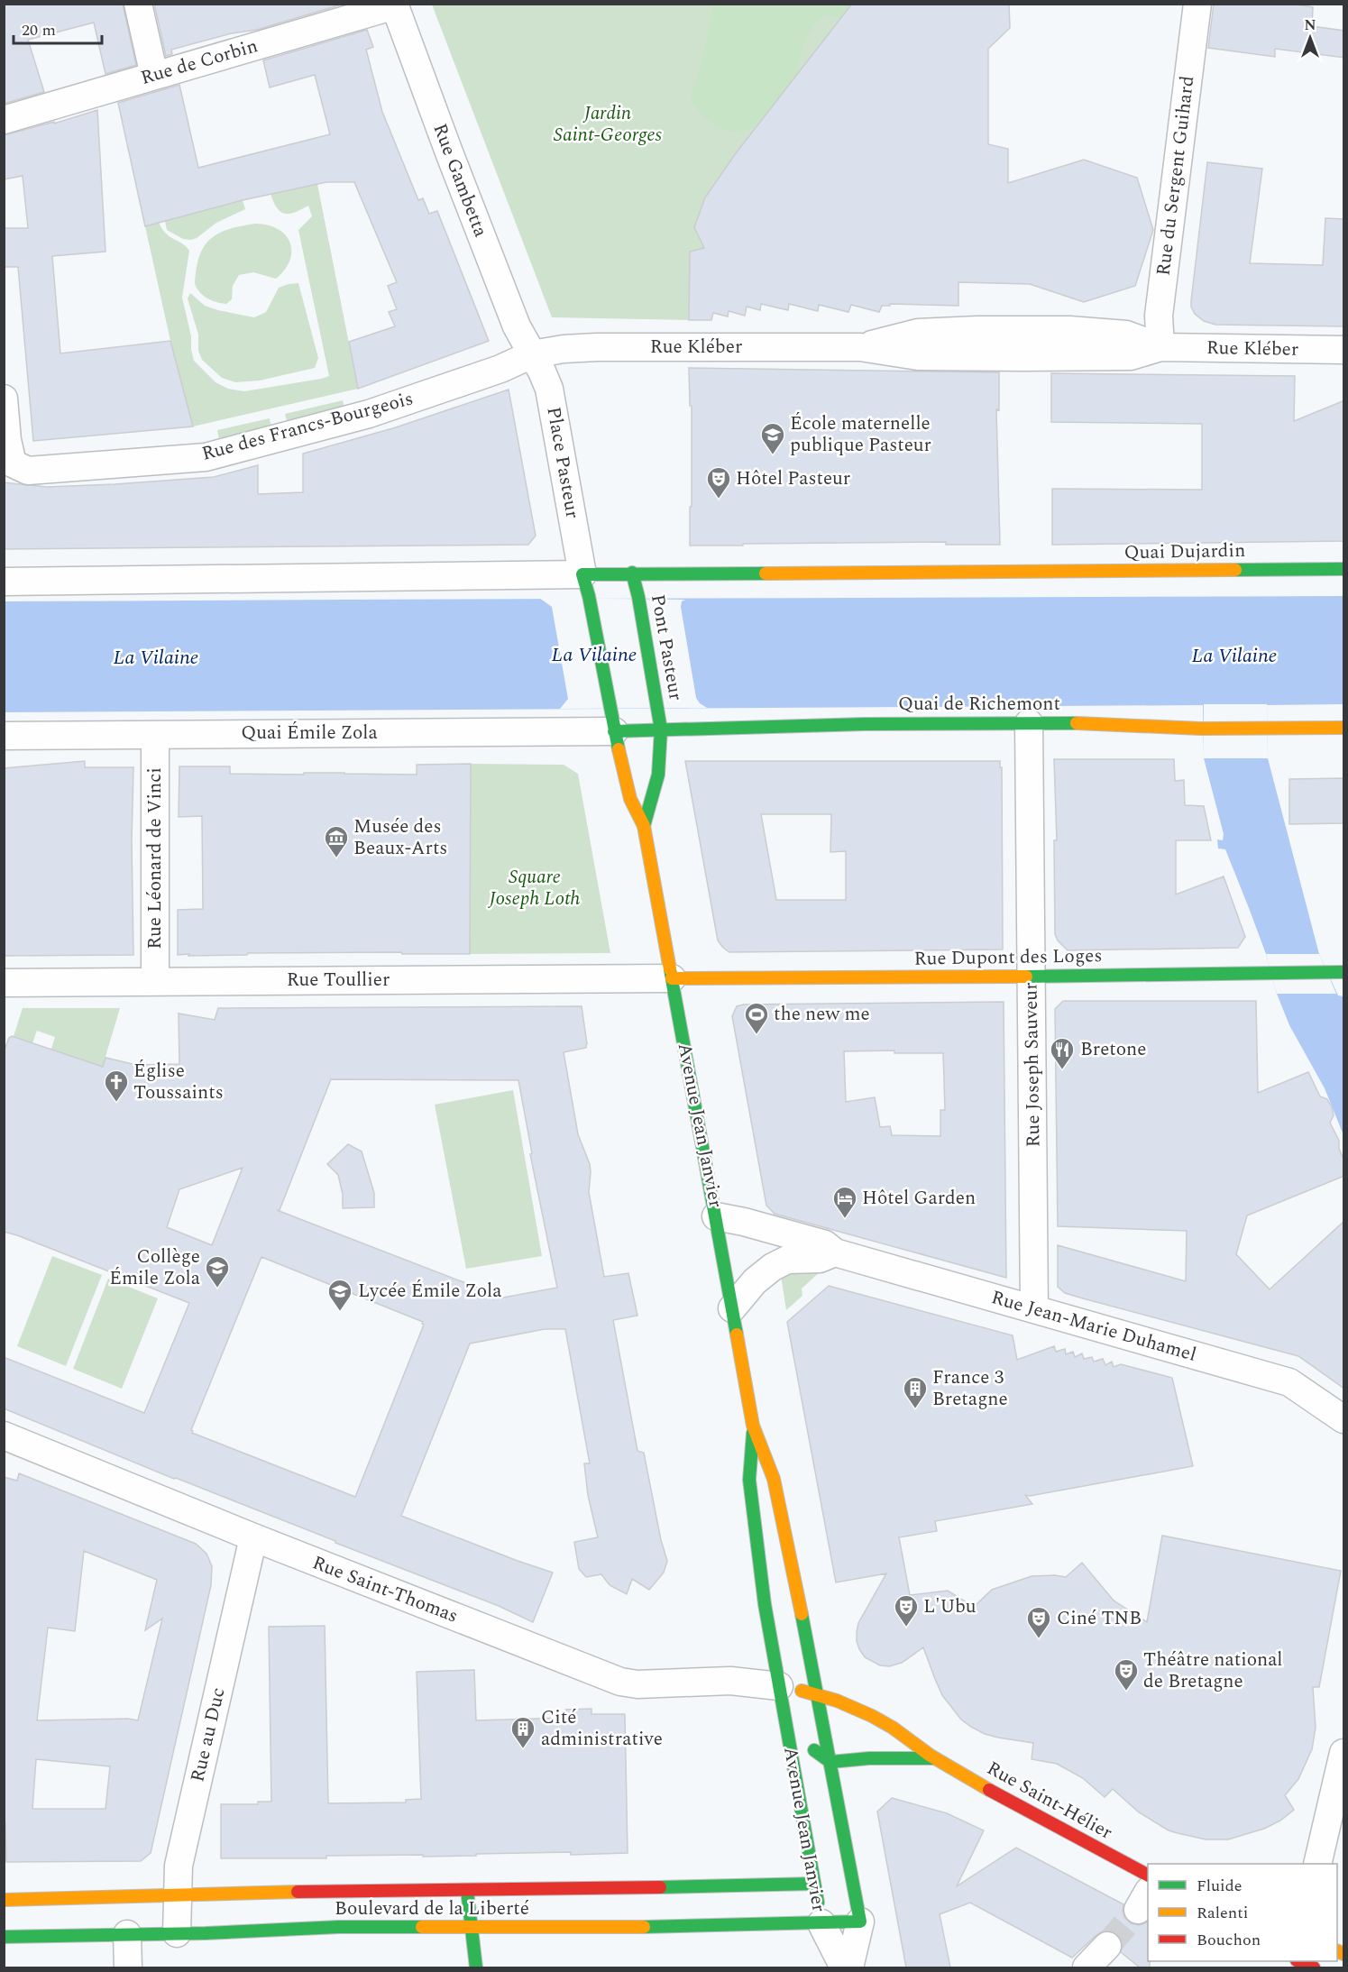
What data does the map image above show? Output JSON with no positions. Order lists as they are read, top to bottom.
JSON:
{
  "streets": {
    "main road": [
      "Quai Dujardin",
      "Pont Pasteur",
      "Quai de Richemont",
      "Rue Dupont des Loges",
      "Avenue Jean Janvier",
      "Rue Saint-Hélier",
      "Boulevard de la Liberté"
    ],
    "street": [
      "Rue de Corbin",
      "Rue du Sergent Guihard",
      "Rue Gambetta",
      "Rue Kléber",
      "Rue des Francs-Bourgeois",
      "Place Pasteur",
      "Quai Émile Zola",
      "Rue Léonard de Vinci",
      "Rue Toullier",
      "Rue Joseph Sauveur",
      "Rue Jean-Marie Duhamel",
      "Rue Saint-Thomas",
      "Rue au Duc"
    ]
  },
  "crossings": [
    ["Rue de Corbin", "Rue Gambetta"],
    ["Rue du Sergent Guihard", "Rue Kléber"],
    ["Rue Gambetta", "Rue Kléber"],
    ["Rue Gambetta", "Rue des Francs-Bourgeois"],
    ["Rue Gambetta", "Place Pasteur"],
    ["Rue Kléber", "Rue des Francs-Bourgeois"],
    ["Rue Kléber", "Place Pasteur"],
    ["Rue des Francs-Bourgeois", "Place Pasteur"],
    ["Place Pasteur", "Quai Dujardin"],
    ["Quai Dujardin", "Pont Pasteur"],
    ["Pont Pasteur", "Quai de Richemont"],
    ["Pont Pasteur", "Avenue Jean Janvier"],
    ["Quai de Richemont", "Quai Émile Zola"],
    ["Quai de Richemont", "Rue Joseph Sauveur"],
    ["Quai de Richemont", "Avenue Jean Janvier"],
    ["Quai Émile Zola", "Rue Léonard de Vinci"],
    ["Quai Émile Zola", "Avenue Jean Janvier"],
    ["Rue Léonard de Vinci", "Rue Toullier"],
    ["Rue Dupont des Loges", "Rue Toullier"],
    ["Rue Dupont des Loges", "Rue Joseph Sauveur"],
    ["Rue Dupont des Loges", "Avenue Jean Janvier"],
    ["Rue Toullier", "Avenue Jean Janvier"],
    ["Rue Joseph Sauveur", "Rue Jean-Marie Duhamel"],
    ["Avenue Jean Janvier", "Rue Jean-Marie Duhamel"],
    ["Avenue Jean Janvier", "Rue Saint-Thomas"],
    ["Avenue Jean Janvier", "Rue Saint-Hélier"],
    ["Avenue Jean Janvier", "Boulevard de la Liberté"],
    ["Rue Saint-Thomas", "Rue au Duc"],
    ["Rue au Duc", "Boulevard de la Liberté"]
  ],
  "water": ["La Vilaine"],
  "parks": ["Jardin Saint-Georges", "Square Joseph Loth"],
  "places": {
    "school or university": ["École maternelle publique Pasteur", "Collège Émile Zola", "Lycée Émile Zola"],
    "theatre": [
      "Hôtel Pasteur",
      "L'Ubu",
      "Ciné TNB",
      "Théâtre national de Bretagne"
    ],
    "museum": ["Musée des Beaux-Arts"],
    "sports": ["the new me"],
    "restaurant": ["Bretone"],
    "church": ["Église Toussaints"],
    "hotel": ["Hôtel Garden"],
    "building": ["France 3 Bretagne", "Cité administrative"]
  },
  "legend": ["Fluide", "Ralenti", "Bouchon"],
  "scale_bar": "20 m",
  "north": "top"
}
